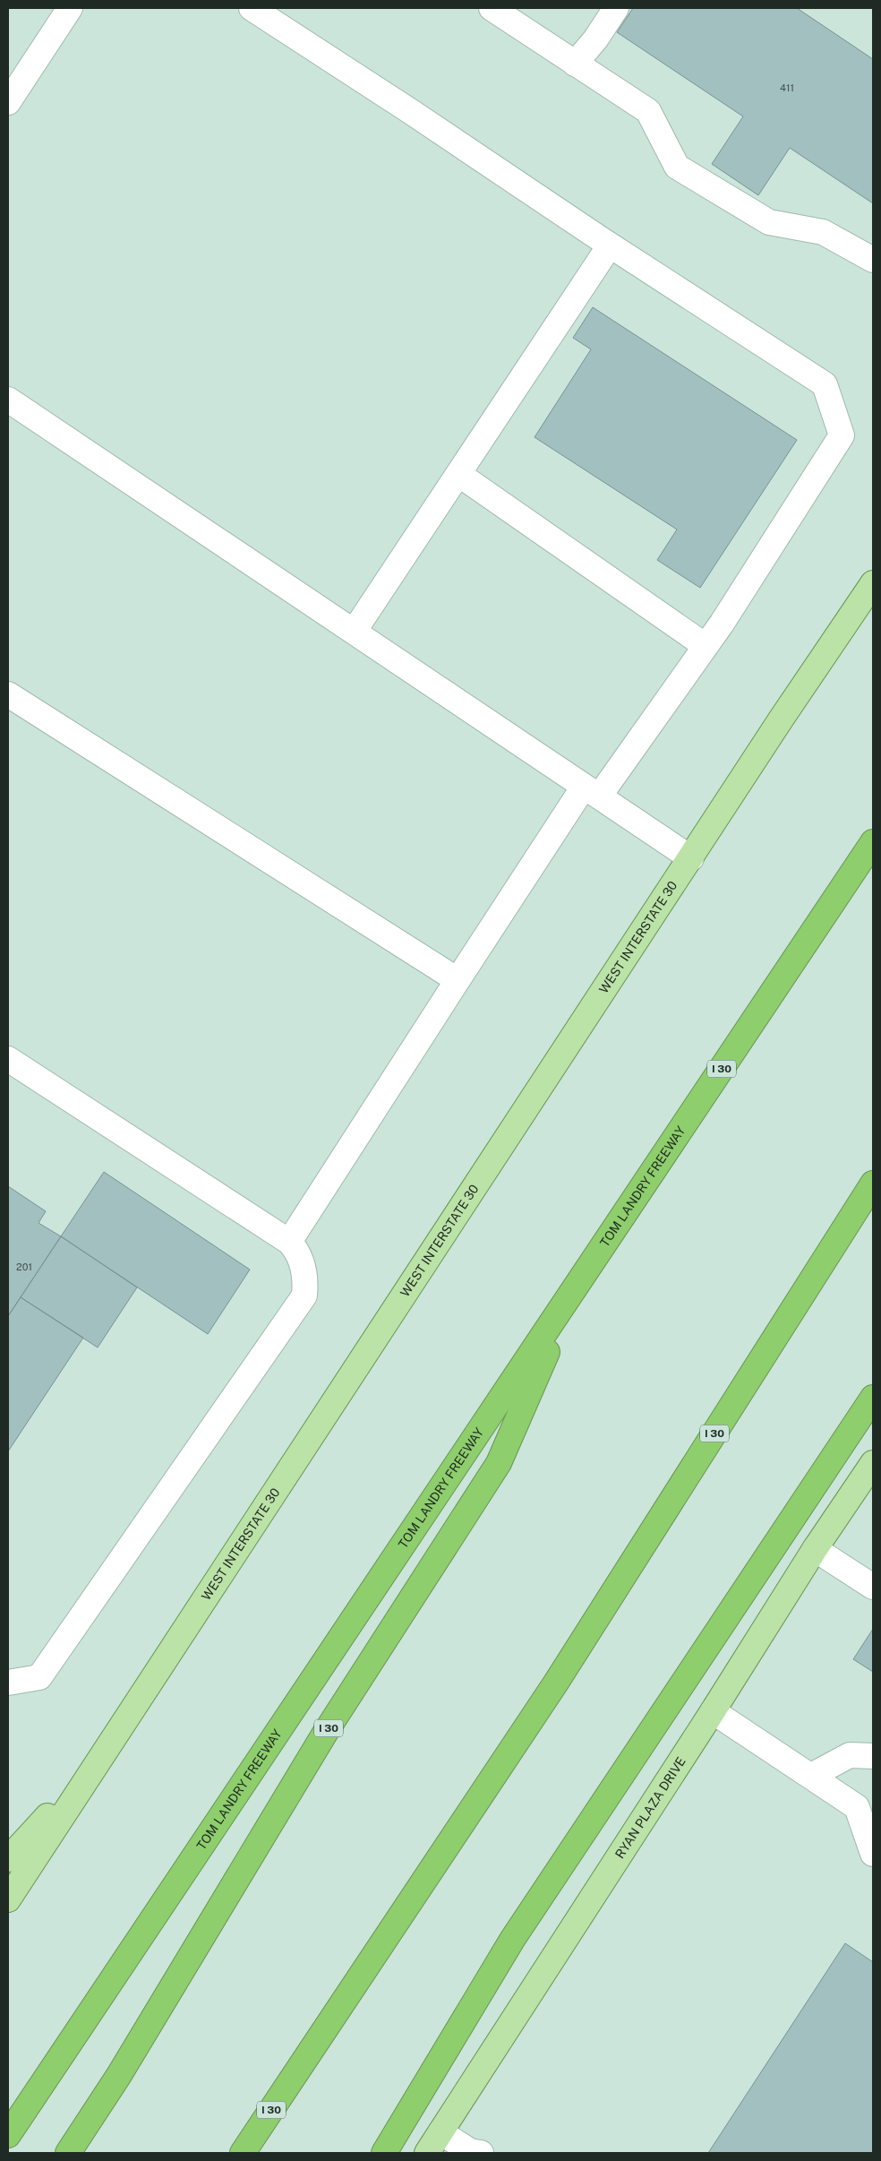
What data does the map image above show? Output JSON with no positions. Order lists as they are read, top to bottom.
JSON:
{
  "streets": {
    "highway": ["I 30", "TOM LANDRY FREEWAY"],
    "main road": ["WEST INTERSTATE 30", "RYAN PLAZA DRIVE"]
  },
  "crossings": [
    ["I 30", "TOM LANDRY FREEWAY"]
  ],
  "house_numbers": ["411", "201"]
}
